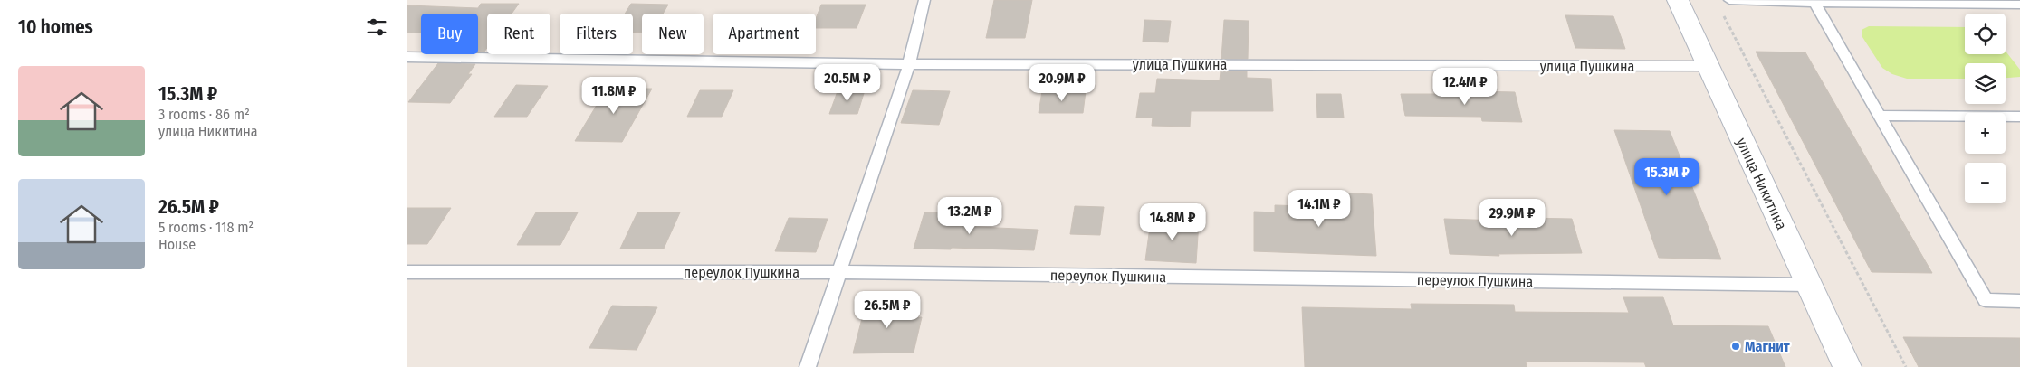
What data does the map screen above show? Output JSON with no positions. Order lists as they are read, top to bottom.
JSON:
{
  "streets": {
    "street": ["улица Никитина"],
    "lane": ["улица Пушкина", "переулок Пушкина"]
  },
  "crossings": [
    ["улица Пушкина", "улица Никитина"],
    ["улица Никитина", "переулок Пушкина"]
  ],
  "places": ["Магнит"],
  "page": {
    "heading": "10 homes",
    "map_buttons": ["+", "−"],
    "chip": [
      "Buy",
      "Rent",
      "Filters",
      "New",
      "Apartment"
    ],
    "list": [
      {
        "name": "15.3M ₽",
        "note": "3 rooms · 86 m² · улица Никитина"
      },
      {
        "name": "26.5M ₽",
        "note": "5 rooms · 118 m² · House"
      }
    ],
    "price": [
      "20.5M ₽",
      "20.9M ₽",
      "12.4M ₽",
      "11.8M ₽",
      "15.3M ₽",
      "14.1M ₽",
      "13.2M ₽",
      "29.9M ₽",
      "14.8M ₽",
      "26.5M ₽"
    ]
  }
}
